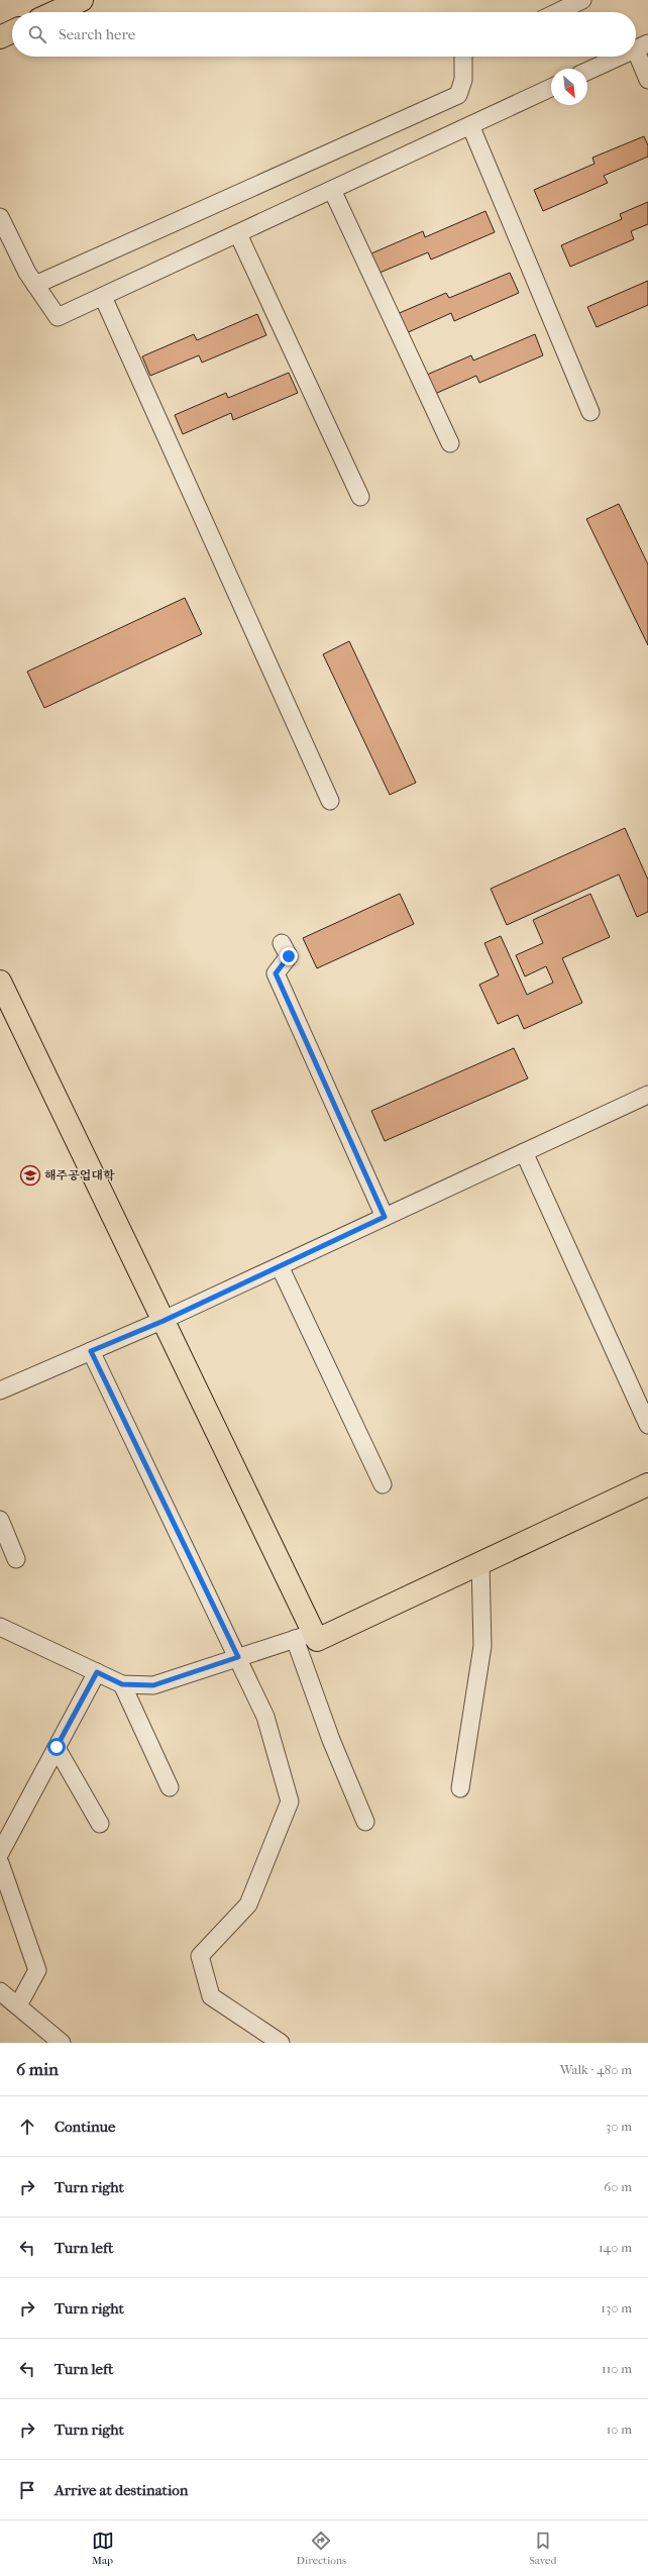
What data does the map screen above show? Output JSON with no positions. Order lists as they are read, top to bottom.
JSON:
{
  "places": {
    "school or university": ["해주공업대학"]
  },
  "north": "bottom right",
  "page": {
    "search": "Search here",
    "heading": ["6 min", "Walk · 480 m"],
    "list": [
      ["Continue", "30 m"],
      ["Turn right", "60 m"],
      ["Turn left", "140 m"],
      ["Turn right", "130 m"],
      ["Turn left", "110 m"],
      ["Turn right", "10 m"],
      "Arrive at destination"
    ],
    "nav": ["Map", "Directions", "Saved"]
  }
}
